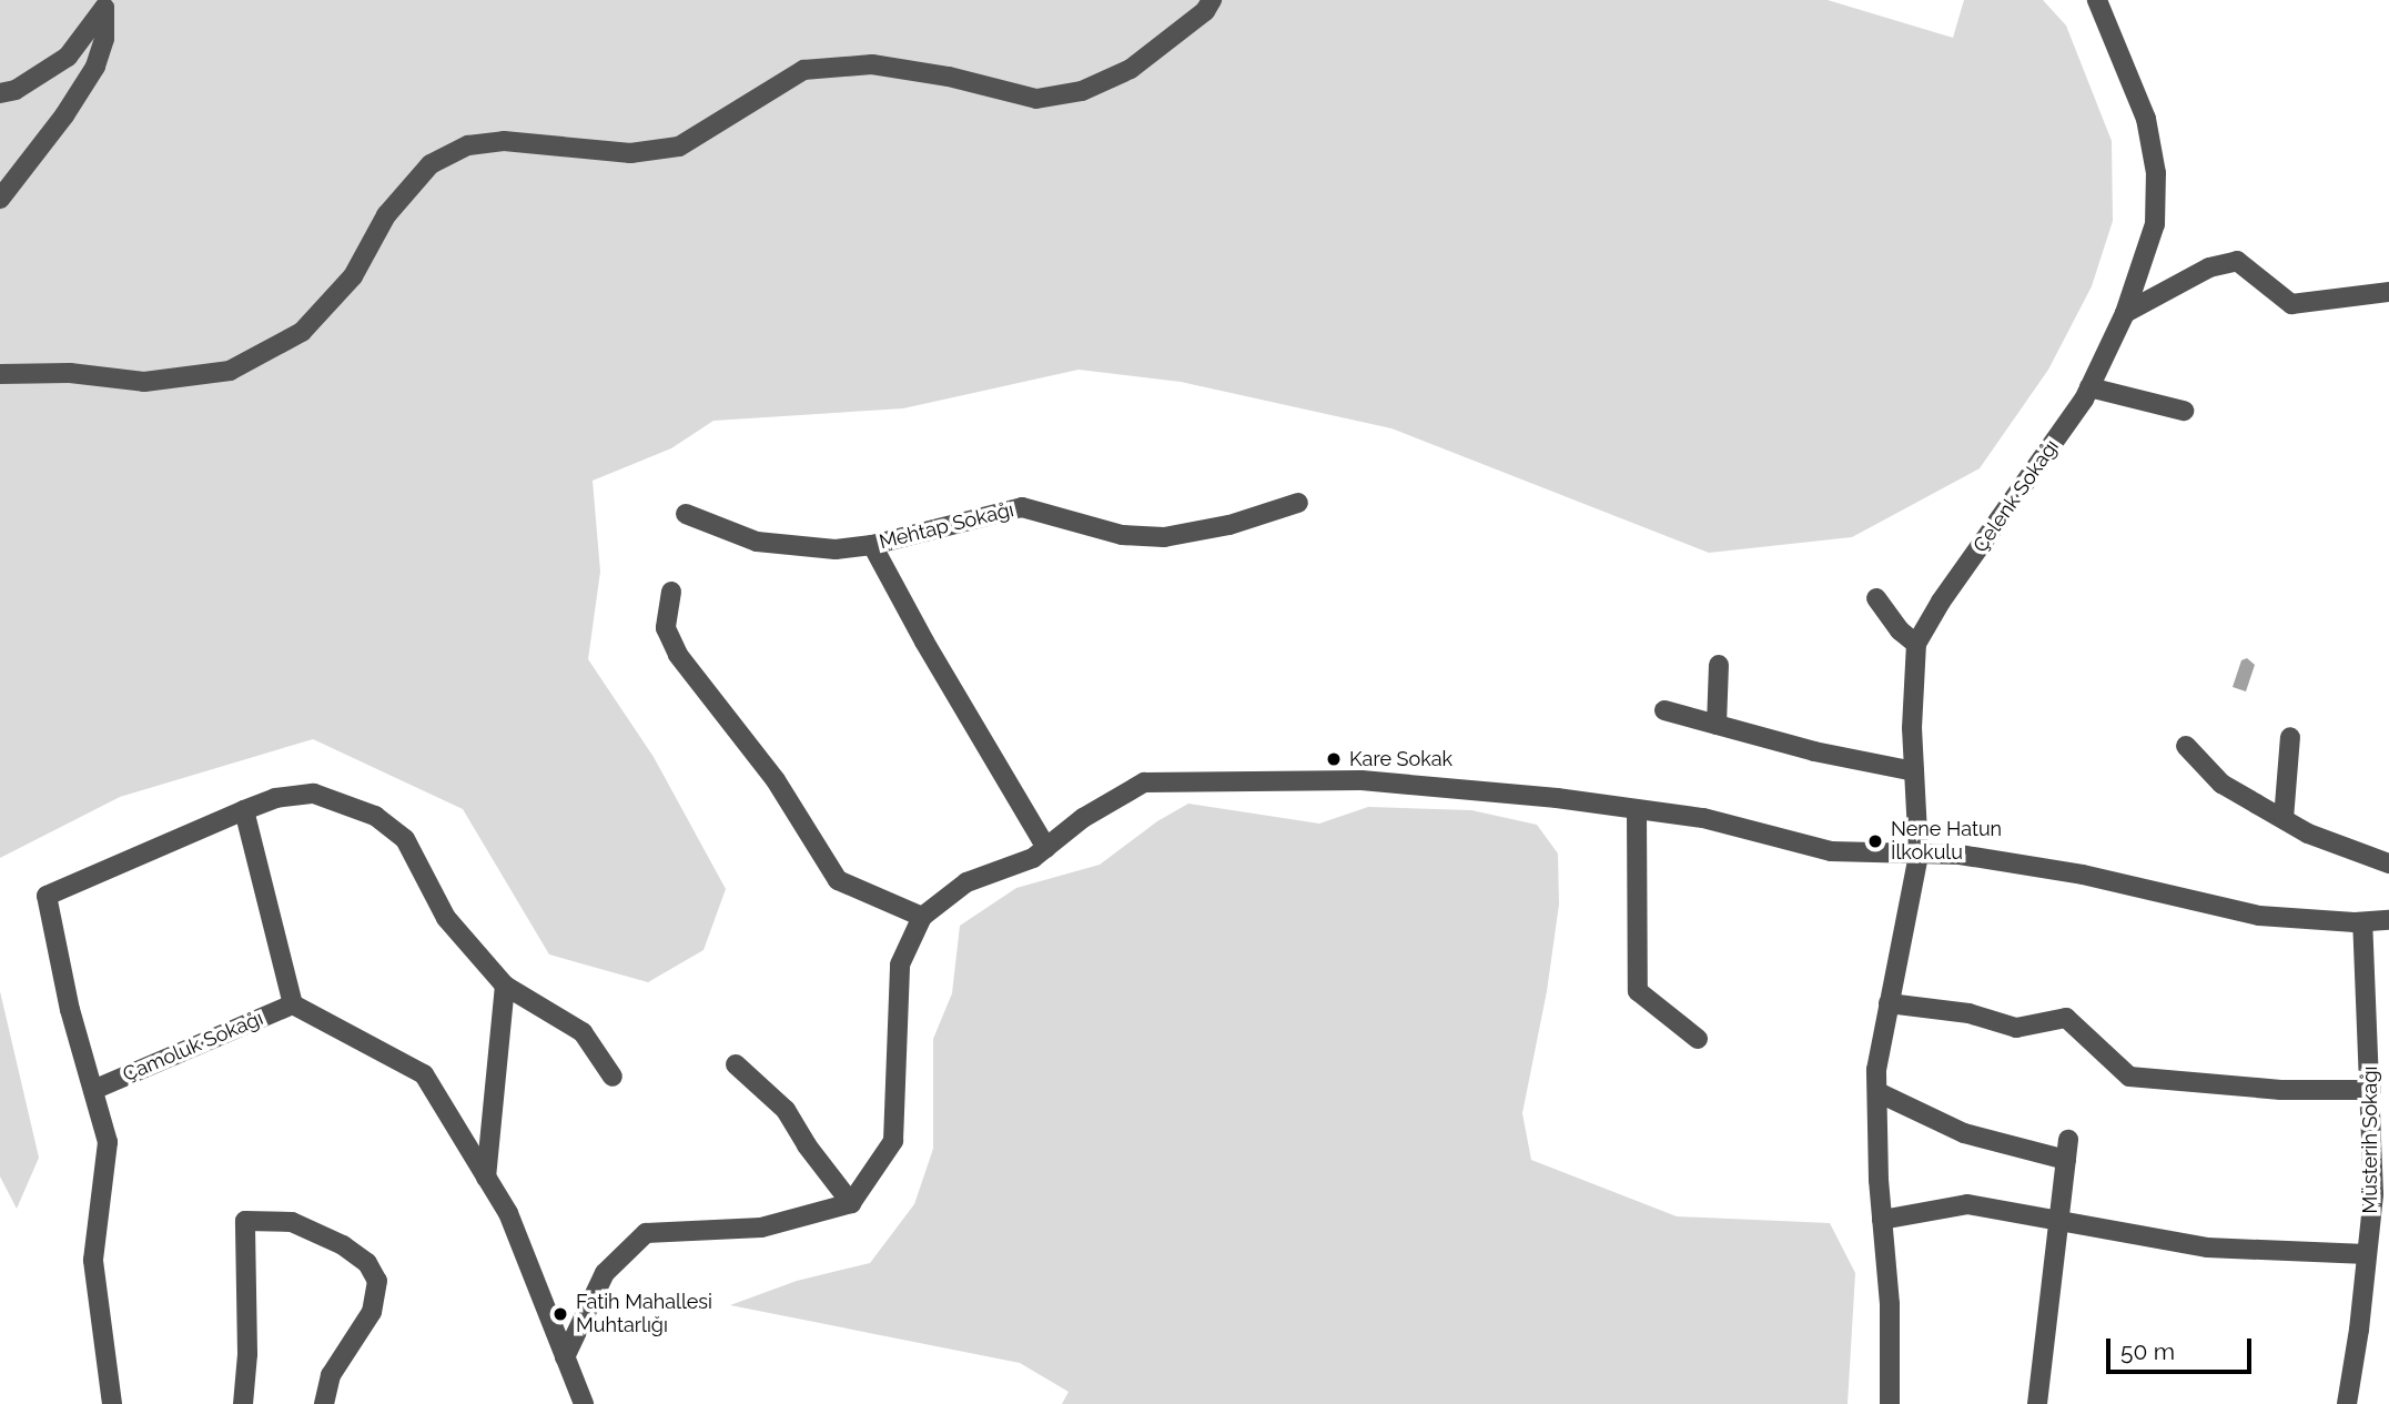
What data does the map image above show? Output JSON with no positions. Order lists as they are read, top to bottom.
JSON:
{
  "streets": {
    "street": [
      "Çelenk Sokağı",
      "Mehtap Sokağı",
      "Çamoluk Sokağı",
      "Müsterih Sokağı"
    ]
  },
  "places": ["Kare Sokak", "Nene Hatun İlkokulu", "Fatih Mahallesi Muhtarlığı"],
  "scale_bar": "50 m"
}
